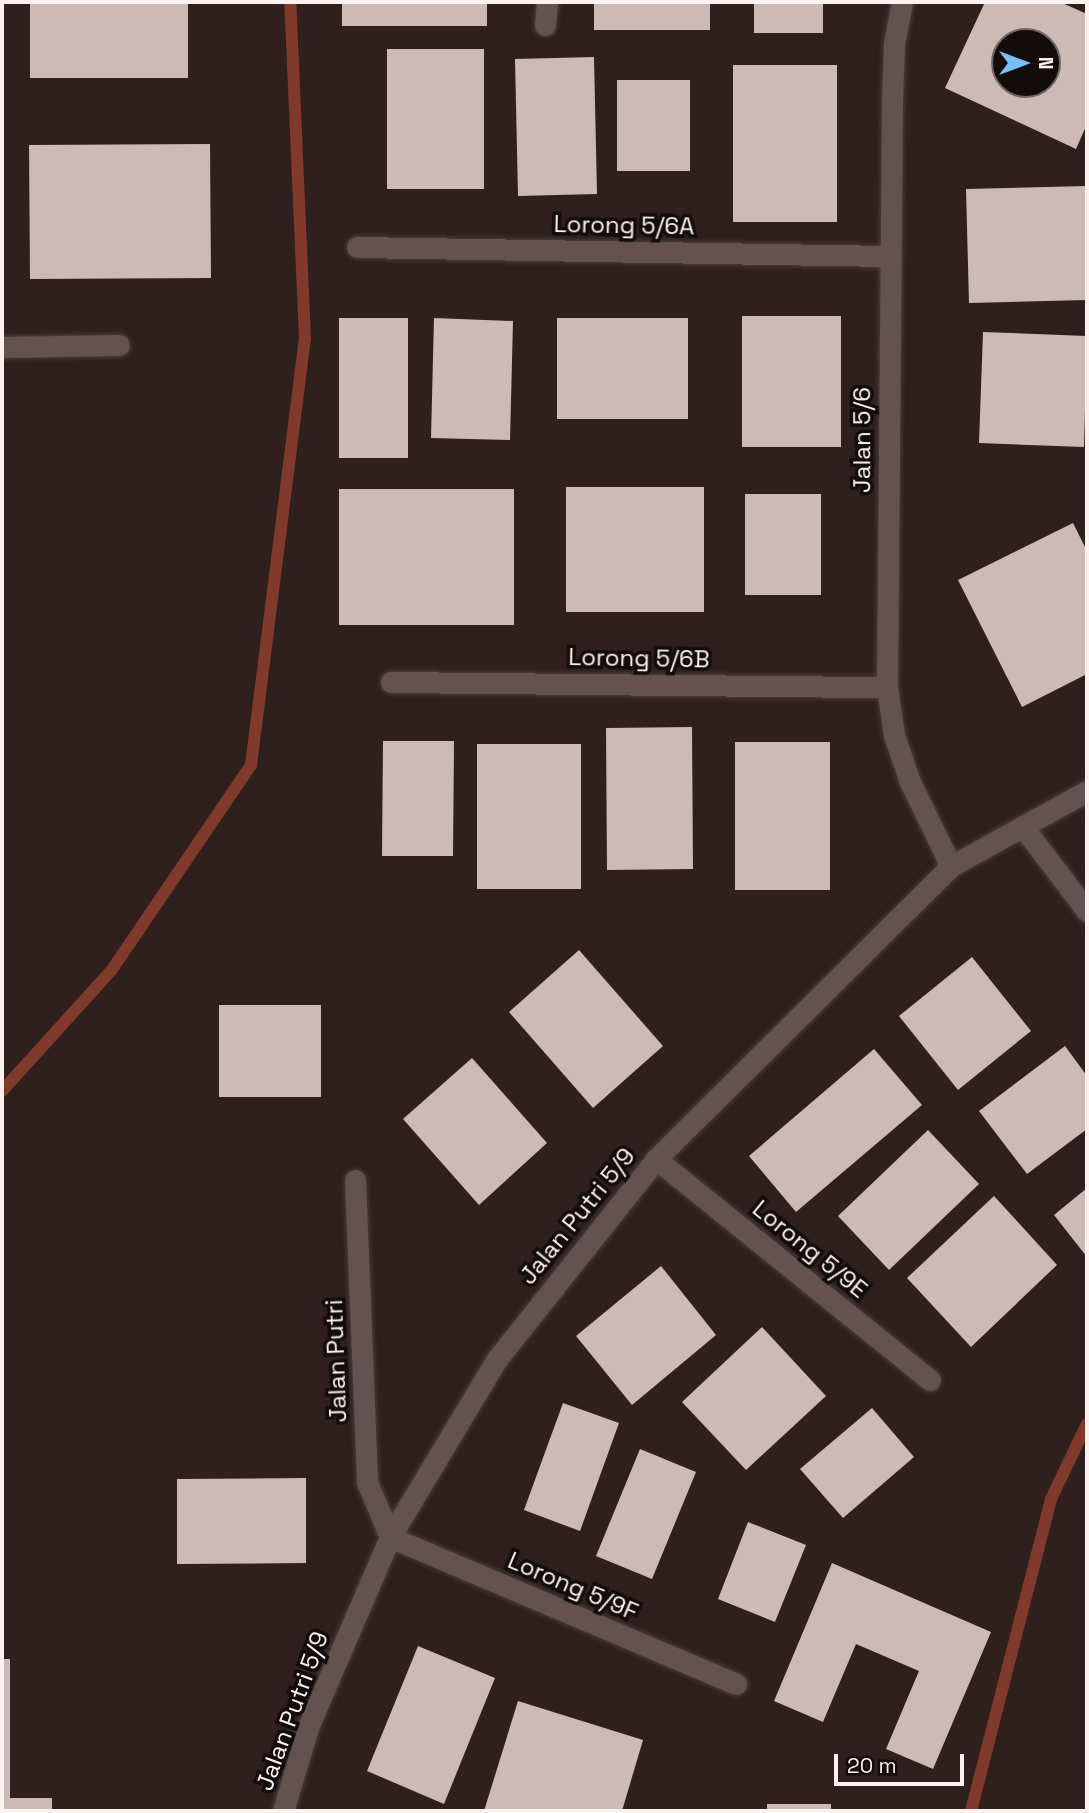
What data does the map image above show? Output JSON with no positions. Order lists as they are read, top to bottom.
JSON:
{
  "streets": {
    "street": [
      "Lorong 5/6A",
      "Jalan 5/6",
      "Lorong 5/6B",
      "Jalan Putri 5/9",
      "Lorong 5/9E",
      "Jalan Putri",
      "Lorong 5/9F"
    ]
  },
  "crossings": [
    ["Lorong 5/6A", "Jalan 5/6"],
    ["Jalan 5/6", "Lorong 5/6B"],
    ["Jalan 5/6", "Jalan Putri 5/9"],
    ["Jalan Putri 5/9", "Lorong 5/9E"],
    ["Jalan Putri 5/9", "Jalan Putri"],
    ["Jalan Putri 5/9", "Lorong 5/9F"],
    ["Jalan Putri", "Lorong 5/9F"]
  ],
  "scale_bar": "20 m",
  "north": "right"
}
